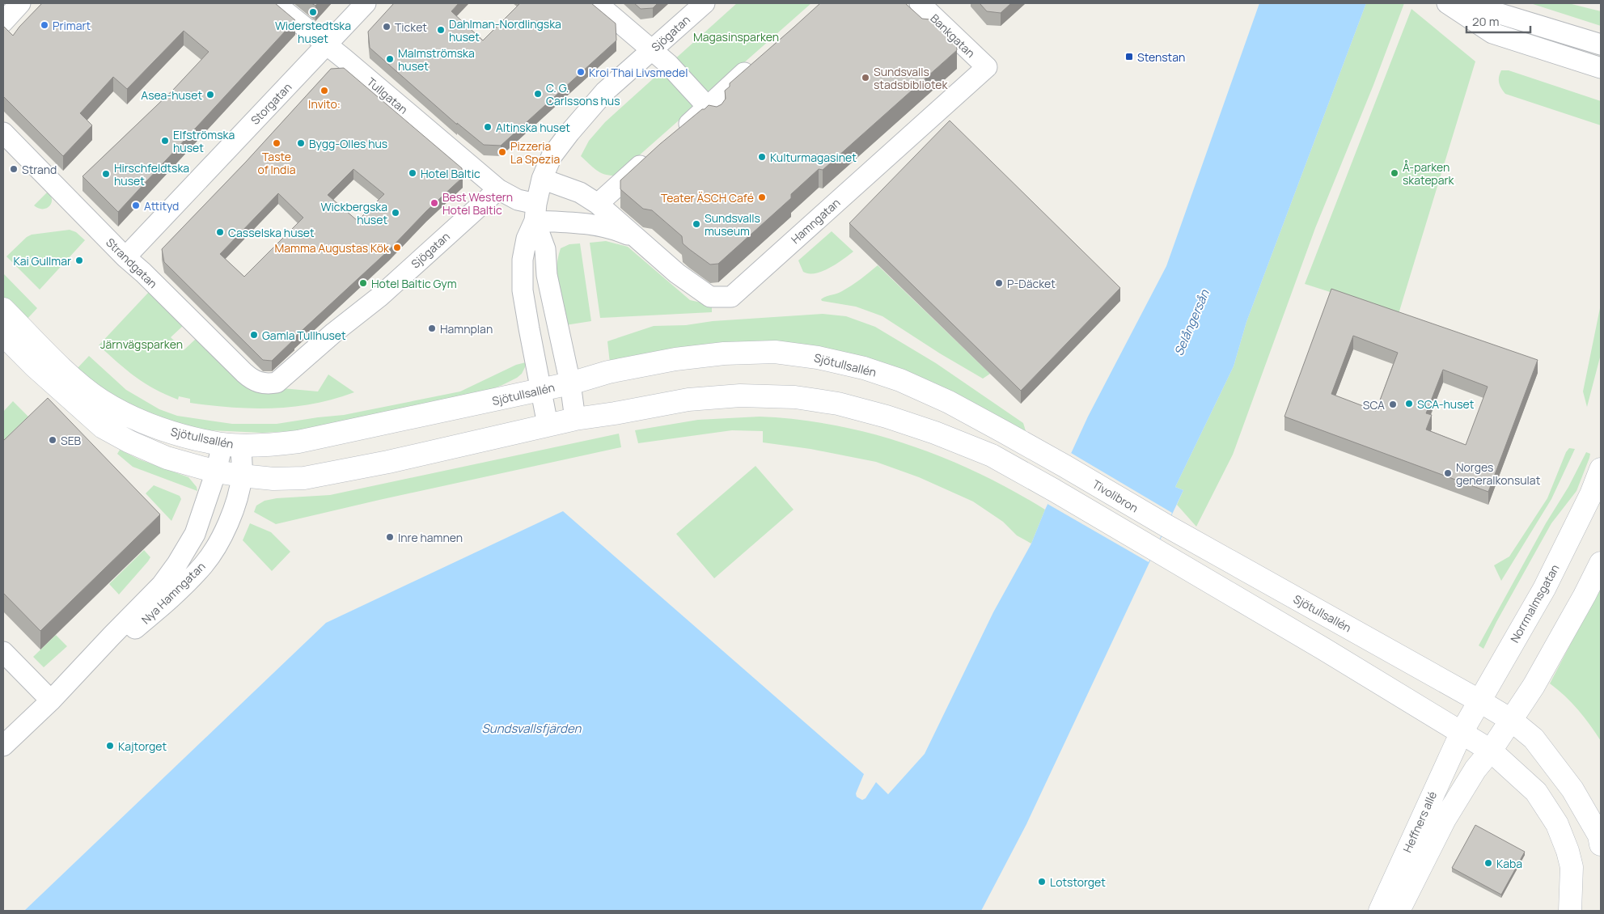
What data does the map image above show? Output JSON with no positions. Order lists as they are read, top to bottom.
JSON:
{
  "streets": {
    "main road": [
      "Sjötullsallén",
      "Tivolibron",
      "Norrmalmsgatan",
      "Heffners allé"
    ],
    "street": [
      "Sjögatan",
      "Bankgatan",
      "Tullgatan",
      "Storgatan",
      "Hamngatan",
      "Strandgatan",
      "Nya Hamngatan"
    ]
  },
  "crossings": [
    ["Sjögatan", "Tullgatan"],
    ["Sjögatan", "Hamngatan"],
    ["Sjögatan", "Strandgatan"],
    ["Sjögatan", "Sjötullsallén"],
    ["Bankgatan", "Hamngatan"],
    ["Tullgatan", "Storgatan"],
    ["Tullgatan", "Hamngatan"],
    ["Storgatan", "Strandgatan"],
    ["Sjötullsallén", "Tivolibron"],
    ["Sjötullsallén", "Nya Hamngatan"],
    ["Sjötullsallén", "Norrmalmsgatan"],
    ["Norrmalmsgatan", "Heffners allé"]
  ],
  "water": ["Selångersån", "Sundsvallsfjärden"],
  "parks": ["Magasinsparken", "Järnvägsparken"],
  "places": {
    "other": [
      "Widerstedtska huset",
      "Primart",
      "Ticket",
      "Dahlman-Nordlingska huset",
      "Malmströmska huset",
      "Kroi Thai Livsmedel",
      "Sundsvalls stadsbibliotek",
      "Invito:",
      "C. G. Carlssons hus",
      "Asea-huset",
      "Altinska huset",
      "Elfströmska huset",
      "Taste of India",
      "Bygg-Olles hus",
      "Pizzeria La Spezia",
      "Kulturmagasinet",
      "Strand",
      "Hotel Baltic",
      "Å-parken skatepark",
      "Hirschfeldtska huset",
      "Teater ÄSCH Café",
      "Best Western Hotel Baltic",
      "Attityd",
      "Wickbergska huset",
      "Sundsvalls museum",
      "Casselska huset",
      "Mamma Augustas Kök",
      "Kai Gullmar",
      "Hotel Baltic Gym",
      "P-Däcket",
      "Hamnplan",
      "Gamla Tullhuset",
      "SCA-huset",
      "SCA",
      "SEB",
      "Norges generalkonsulat",
      "Inre hamnen",
      "Kajtorget",
      "Kaba",
      "Lotstorget"
    ],
    "transit": ["Stenstan"]
  },
  "scale_bar": "20 m"
}
